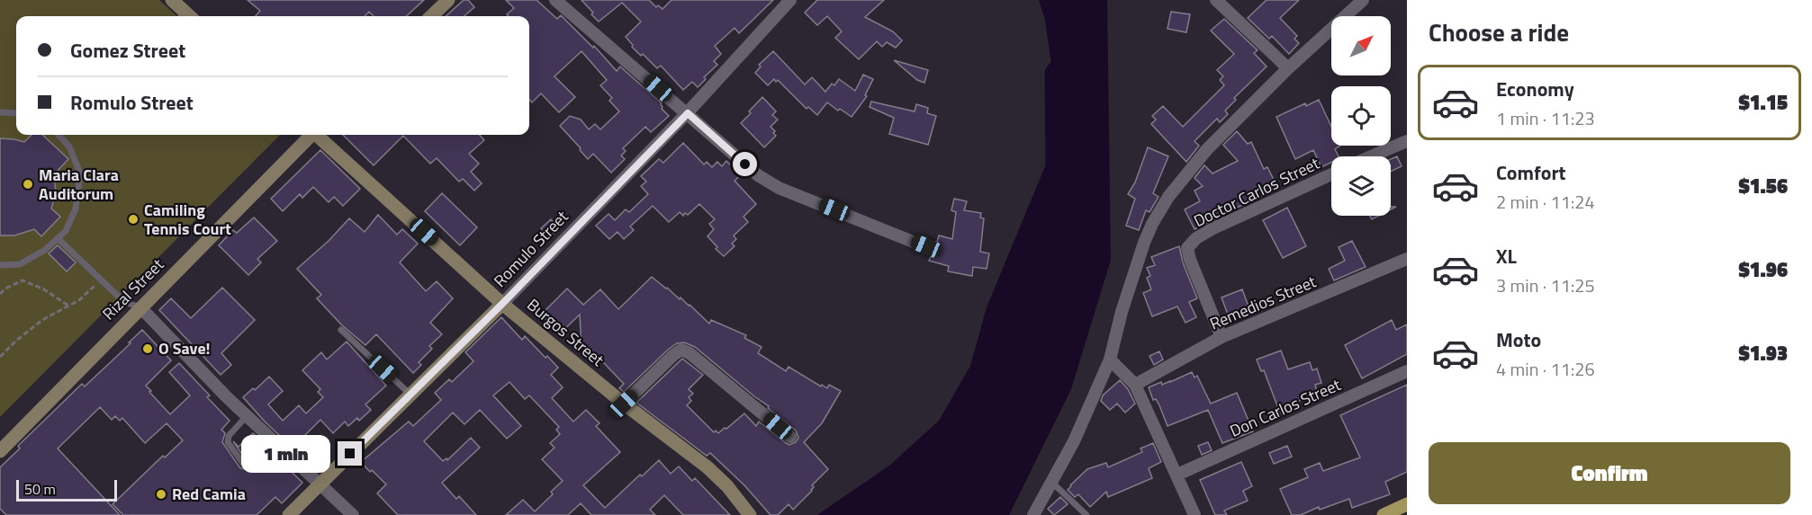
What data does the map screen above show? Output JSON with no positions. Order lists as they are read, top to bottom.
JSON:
{
  "streets": {
    "street": [
      "Doctor Carlos Street",
      "Romulo Street",
      "Rizal Street",
      "Remedios Street",
      "Burgos Street",
      "Don Carlos Street"
    ]
  },
  "crossings": [
    ["Doctor Carlos Street", "Remedios Street"],
    ["Romulo Street", "Burgos Street"]
  ],
  "places": [
    "Maria Clara Auditorum",
    "Camiling Tennis Court",
    "O Save!",
    "Red Camia"
  ],
  "scale_bar": "50 m",
  "north": "top right",
  "page": {
    "heading": "Choose a ride",
    "banner": ["Gomez Street", "Romulo Street"],
    "list": [
      {
        "name": "Economy",
        "note": "1 min · 11:23",
        "value": "$1.15"
      },
      {
        "name": "Comfort",
        "note": "2 min · 11:24",
        "value": "$1.56"
      },
      {
        "name": "XL",
        "note": "3 min · 11:25",
        "value": "$1.96"
      },
      {
        "name": "Moto",
        "note": "4 min · 11:26",
        "value": "$1.93"
      }
    ],
    "buttons": "Confirm",
    "bubble": "1 min",
    "scale": "50 m"
  }
}
